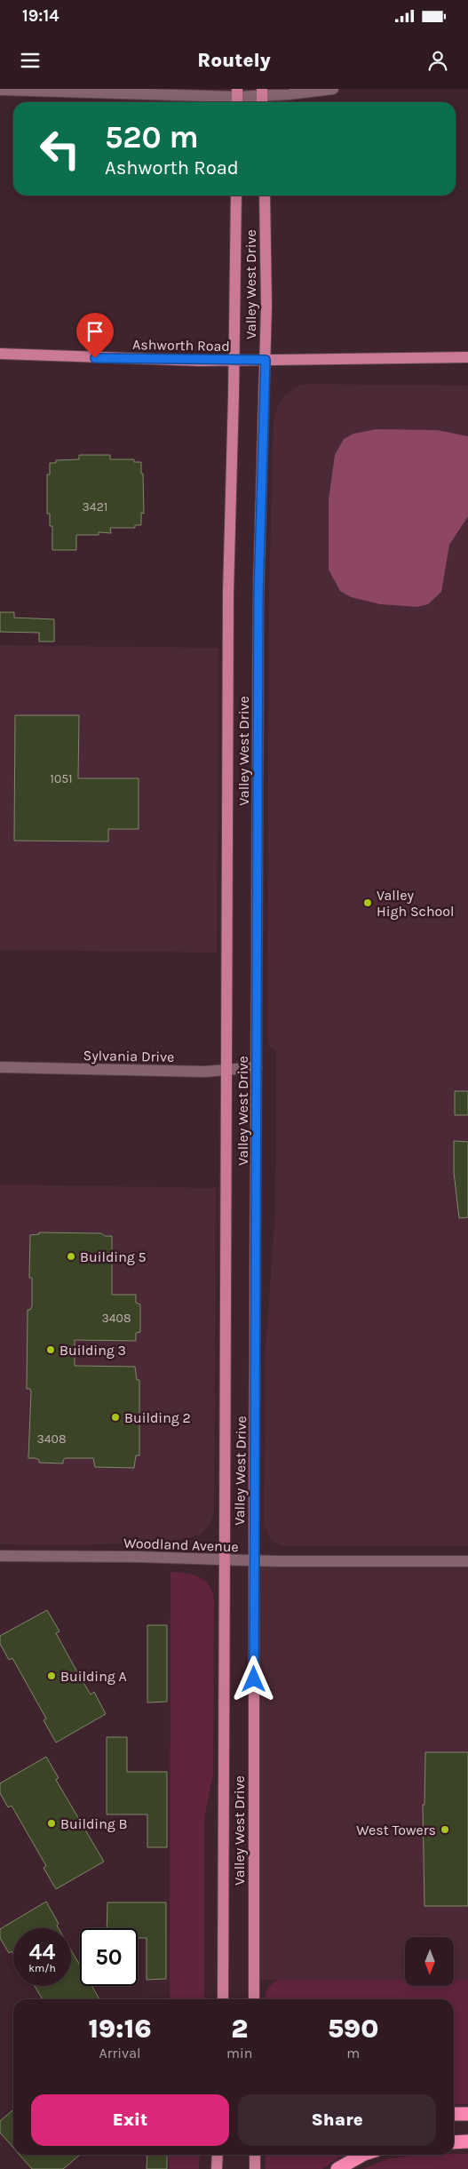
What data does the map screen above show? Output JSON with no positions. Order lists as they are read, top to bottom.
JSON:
{
  "streets": {
    "main road": ["Valley West Drive", "Ashworth Road"],
    "street": ["Sylvania Drive", "Woodland Avenue"]
  },
  "crossings": [
    ["Valley West Drive", "Ashworth Road"],
    ["Valley West Drive", "Sylvania Drive"],
    ["Valley West Drive", "Woodland Avenue"]
  ],
  "places": [
    "Valley High School",
    "Building 5",
    "Building 3",
    "Building 2",
    "Building A",
    "Building B",
    "West Towers"
  ],
  "house_numbers": [
    "3421",
    "1051",
    "3408",
    "3408"
  ],
  "north": "bottom",
  "page": {
    "status": "19:14",
    "header": "Routely",
    "turn": ["520 m", "Ashworth Road"],
    "speed": "44 km/h",
    "limit": "50",
    "eta": [
      "19:16",
      "Arrival",
      "2",
      "min",
      "590",
      "m"
    ],
    "buttons": ["Exit", "Share"]
  }
}
